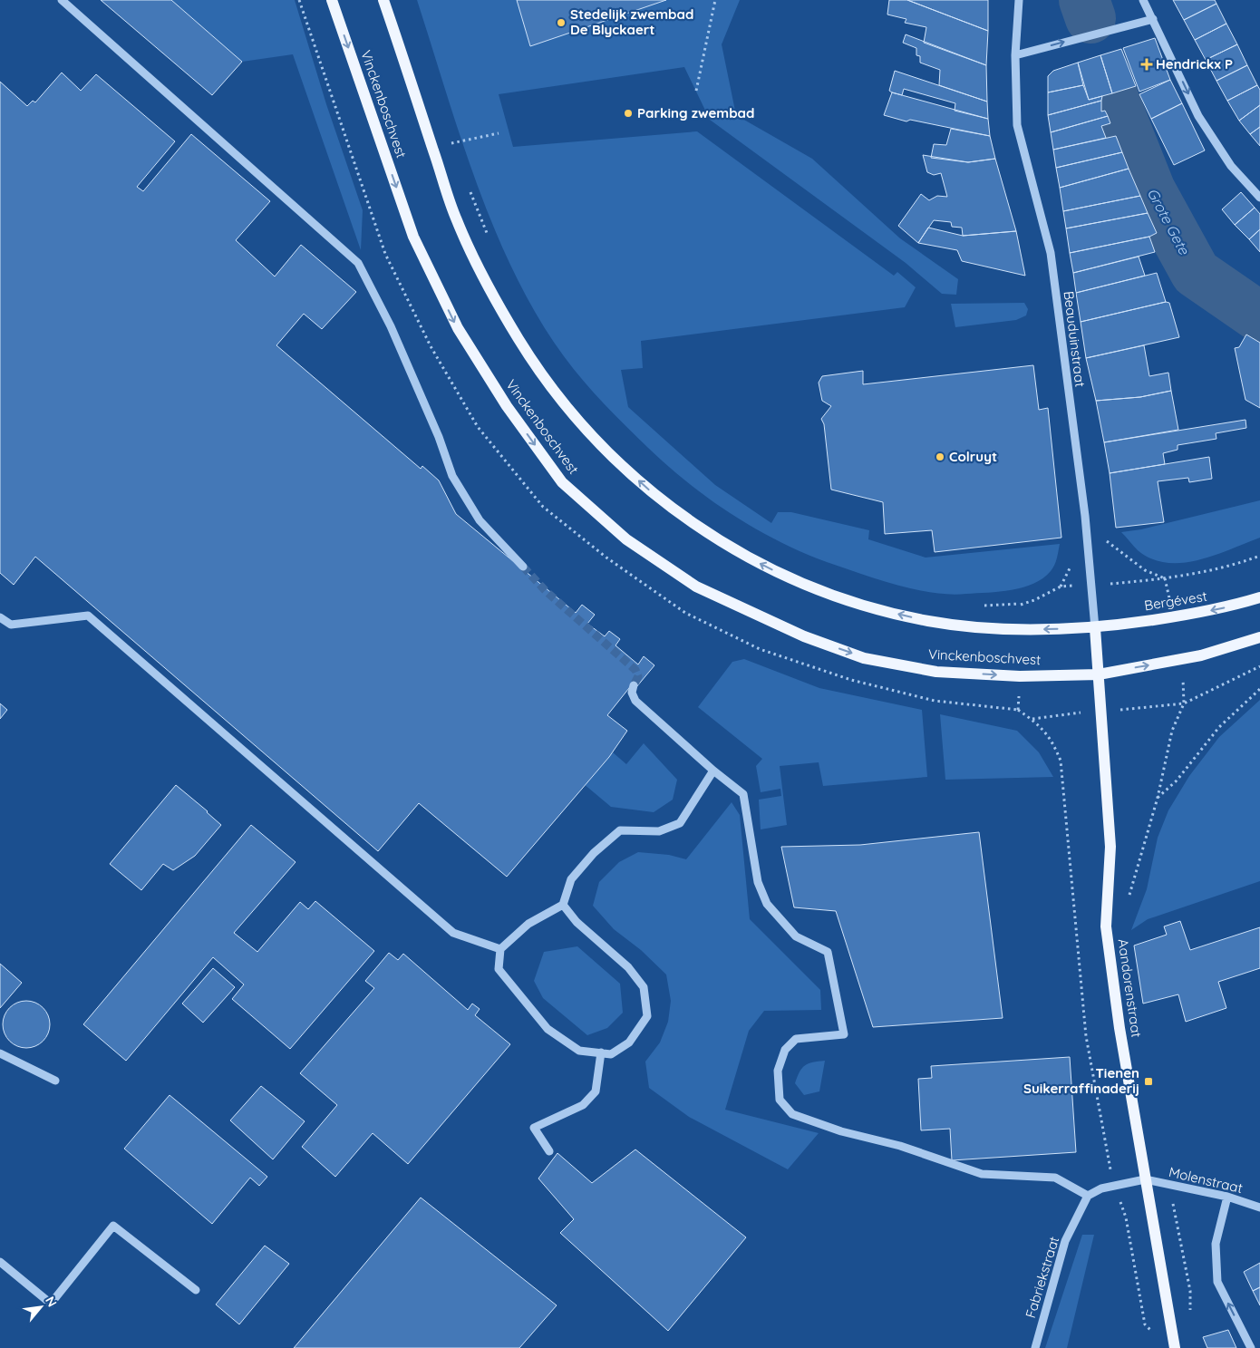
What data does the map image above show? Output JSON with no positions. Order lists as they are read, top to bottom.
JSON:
{
  "streets": {
    "main road": ["Vinckenboschvest", "Bergévest", "Aandorenstraat"],
    "street": ["Beauduinstraat", "Molenstraat", "Fabriekstraat"]
  },
  "crossings": [
    ["Vinckenboschvest", "Aandorenstraat"],
    ["Beauduinstraat", "Bergévest"],
    ["Beauduinstraat", "Aandorenstraat"],
    ["Bergévest", "Aandorenstraat"],
    ["Aandorenstraat", "Molenstraat"]
  ],
  "water": ["Grote Gete"],
  "places": {
    "other": ["Stedelijk zwembad De Blyckaert", "Parking zwembad", "Colruyt"],
    "health": ["Hendrickx P"],
    "transit": ["Tienen Suikerraffinaderij"]
  },
  "north": "top right"
}
